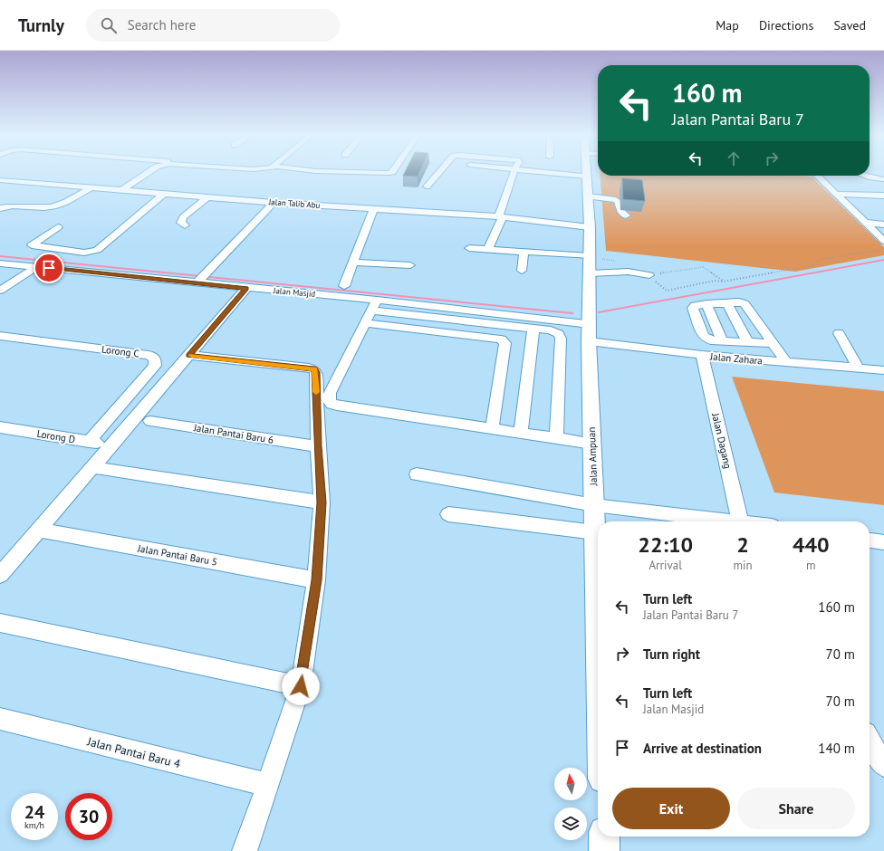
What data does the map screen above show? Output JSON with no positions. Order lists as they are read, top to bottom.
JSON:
{
  "streets": {
    "main road": ["Jalan Ampuan"],
    "street": [
      "Jalan Talib Abu",
      "Jalan Masjid",
      "Lorong C",
      "Jalan Zahara",
      "Jalan Pantai Baru 6",
      "Lorong D",
      "Jalan Dagang",
      "Jalan Pantai Baru 5",
      "Jalan Pantai Baru 4"
    ]
  },
  "crossings": [
    ["Jalan Masjid", "Jalan Zahara"],
    ["Jalan Masjid", "Jalan Ampuan"],
    ["Lorong C", "Lorong D"],
    ["Jalan Zahara", "Jalan Dagang"],
    ["Jalan Zahara", "Jalan Ampuan"]
  ],
  "north": "top",
  "page": {
    "header": "Turnly",
    "search": "Search here",
    "nav": ["Map", "Directions", "Saved"],
    "turn": ["160 m", "Jalan Pantai Baru 7"],
    "eta": [
      "22:10",
      "Arrival",
      "2",
      "min",
      "440",
      "m"
    ],
    "list": [
      {
        "name": "Turn left",
        "note": "Jalan Pantai Baru 7",
        "value": "160 m"
      },
      {
        "name": "Turn right",
        "value": "70 m"
      },
      {
        "name": "Turn left",
        "note": "Jalan Masjid",
        "value": "70 m"
      },
      {
        "name": "Arrive at destination",
        "value": "140 m"
      }
    ],
    "buttons": ["Exit", "Share"],
    "speed": "24 km/h",
    "limit": "30"
  }
}
